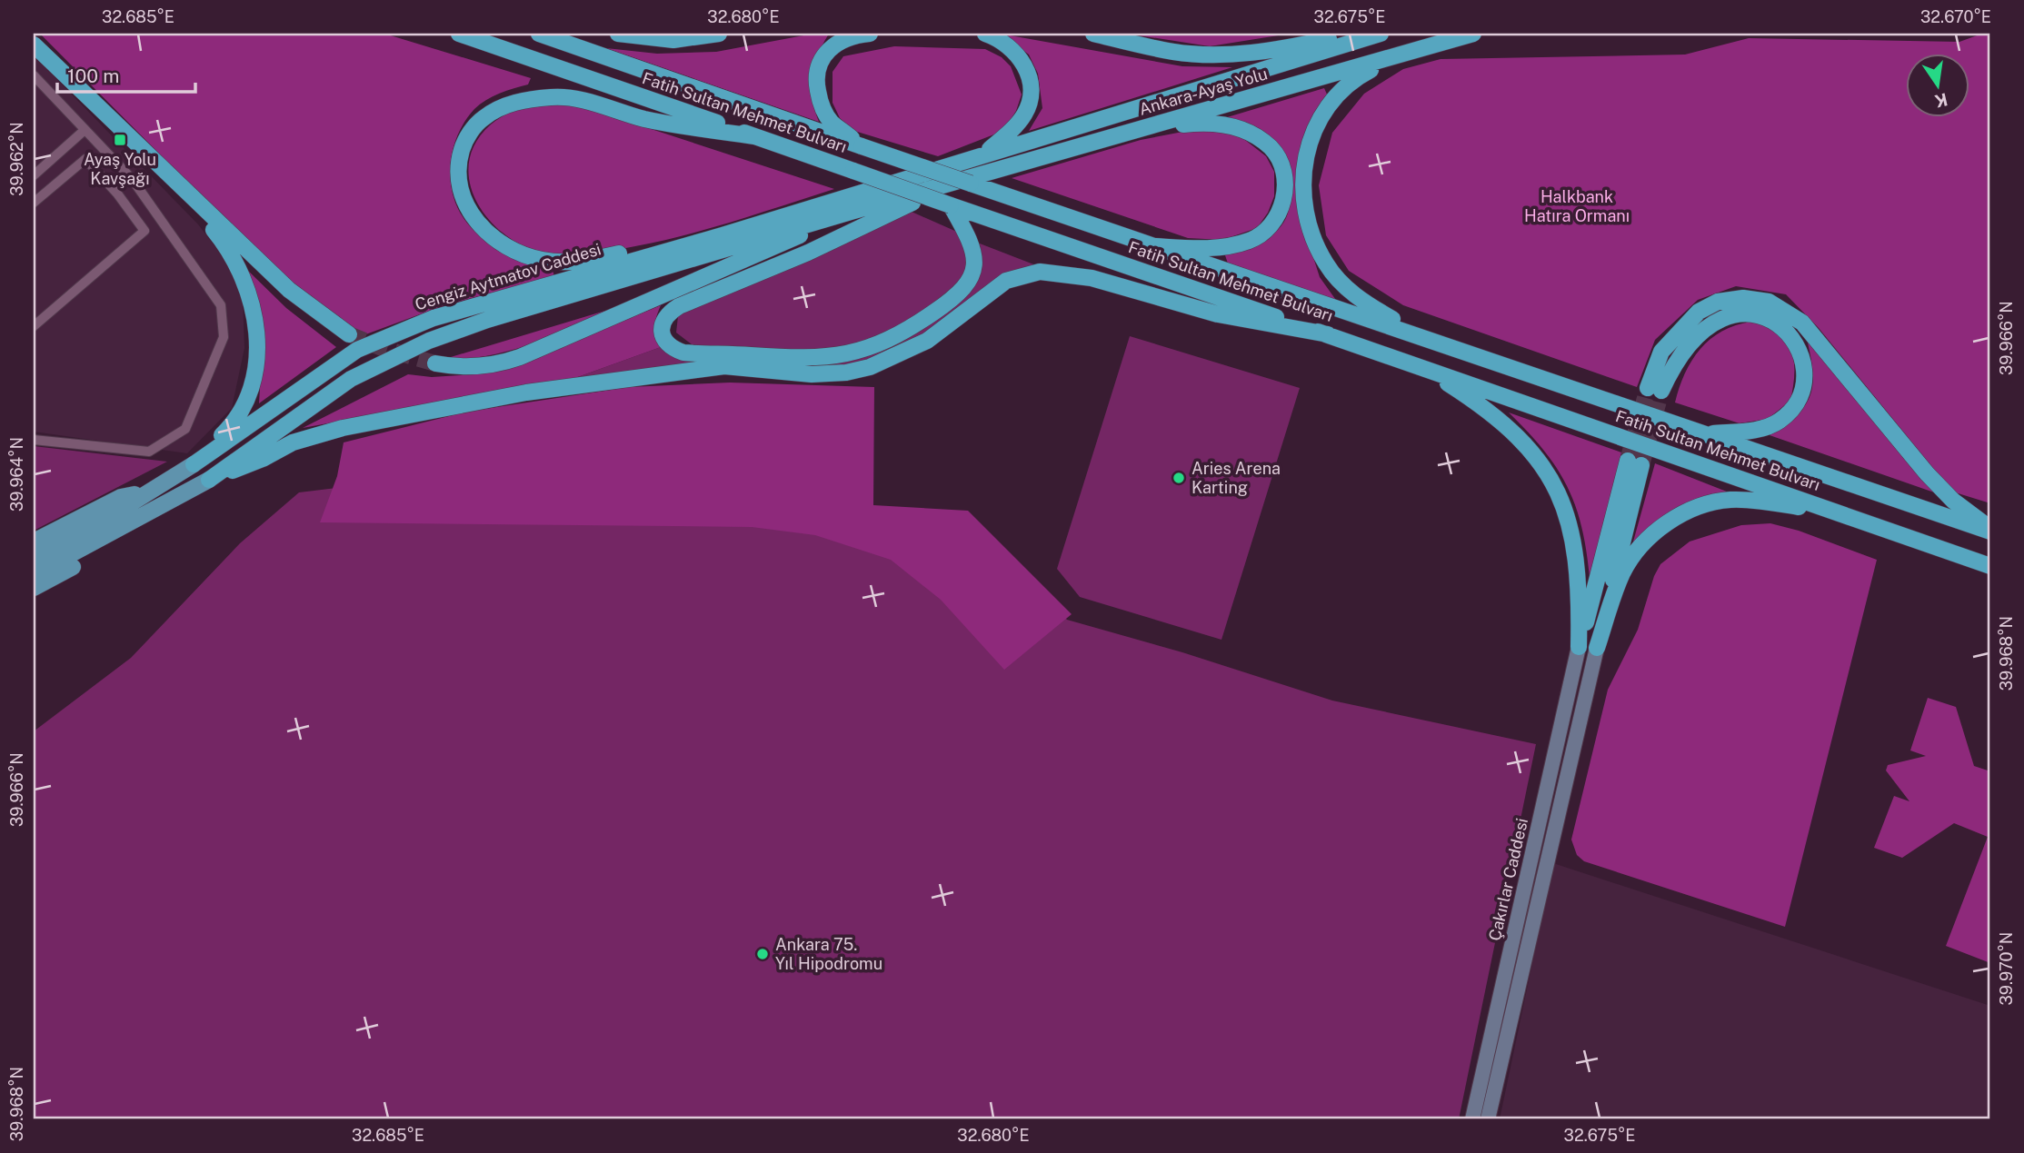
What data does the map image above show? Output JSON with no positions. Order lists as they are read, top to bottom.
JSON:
{
  "streets": {
    "highway": ["Ankara-Ayaş Yolu", "Fatih Sultan Mehmet Bulvarı", "Cengiz Aytmatov Caddesi"],
    "main road": ["Çakırlar Caddesi"]
  },
  "crossings": [
    ["Ankara-Ayaş Yolu", "Cengiz Aytmatov Caddesi"]
  ],
  "parks": ["Halkbank Hatıra Ormanı"],
  "places": {
    "transit": ["Ayaş Yolu Kavşağı"],
    "other": ["Aries Arena Karting", "Ankara 75. Yıl Hipodromu"]
  },
  "scale_bar": "100 m",
  "north": "bottom",
  "coordinates": [
    "32.685°E",
    "32.680°E",
    "32.675°E",
    "32.670°E",
    "39.962°N",
    "39.966°N",
    "39.964°N",
    "39.968°N",
    "39.970°N"
  ]
}
